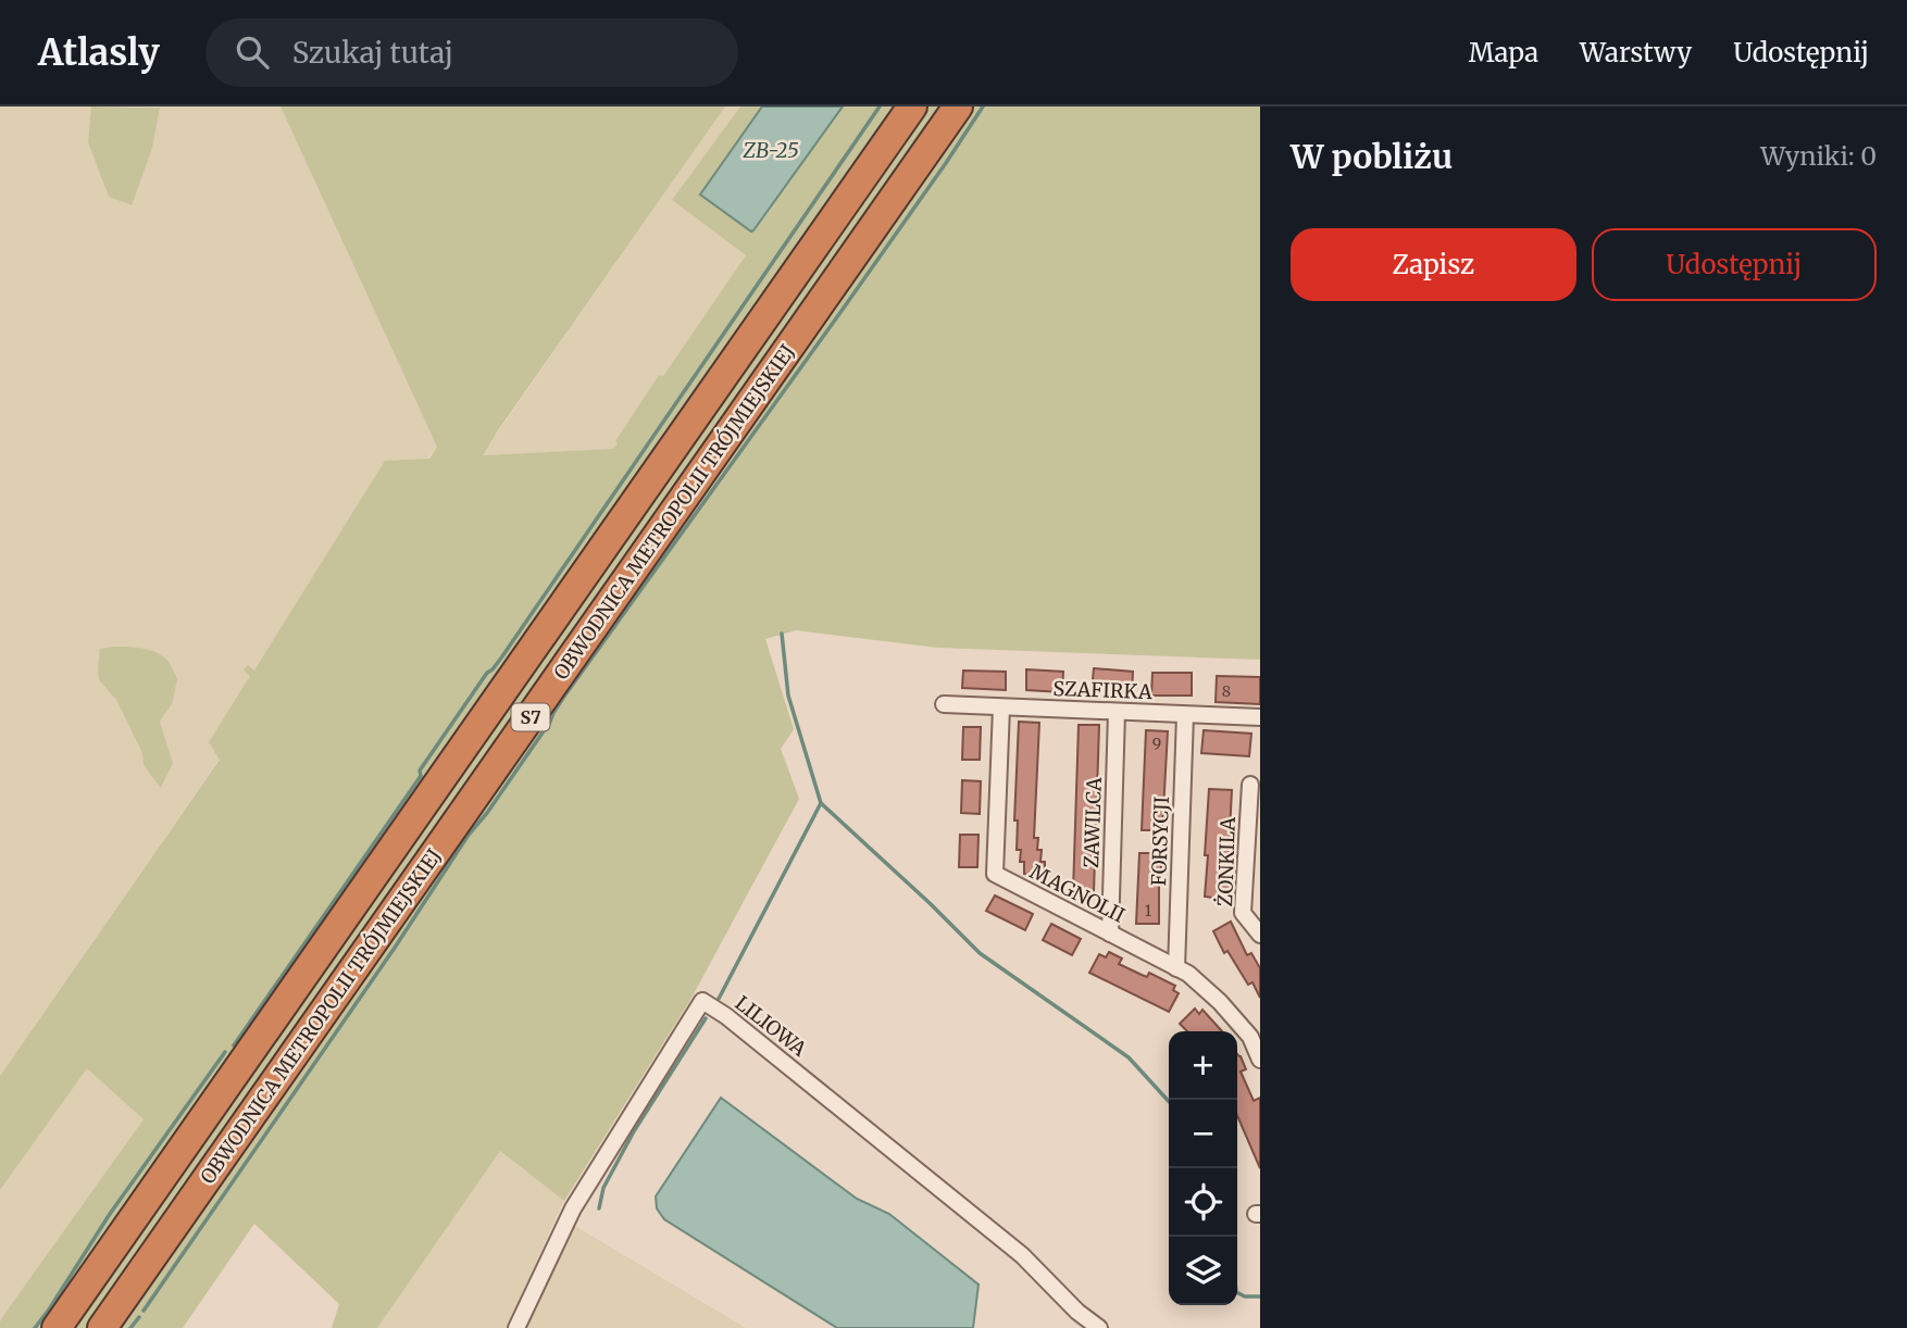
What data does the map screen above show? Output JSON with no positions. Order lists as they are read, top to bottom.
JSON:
{
  "streets": {
    "highway": ["OBWODNICA METROPOLII TRÓJMIEJSKIEJ", "S7"],
    "street": [
      "SZAFIRKA",
      "ZAWILCA",
      "FORSYCJI",
      "ŻONKILA",
      "MAGNOLII",
      "LILIOWA"
    ]
  },
  "crossings": [
    ["SZAFIRKA", "ZAWILCA"],
    ["SZAFIRKA", "FORSYCJI"],
    ["SZAFIRKA", "MAGNOLII"],
    ["ZAWILCA", "MAGNOLII"],
    ["FORSYCJI", "MAGNOLII"]
  ],
  "water": ["ZB-25"],
  "house_numbers": ["8", "9", "1"],
  "page": {
    "header": "Atlasly",
    "search": "Szukaj tutaj",
    "nav": ["Mapa", "Warstwy", "Udostępnij"],
    "heading": ["W pobliżu", "Wyniki: 0"],
    "buttons": ["Zapisz", "Udostępnij"],
    "map_buttons": ["+", "−"]
  }
}
